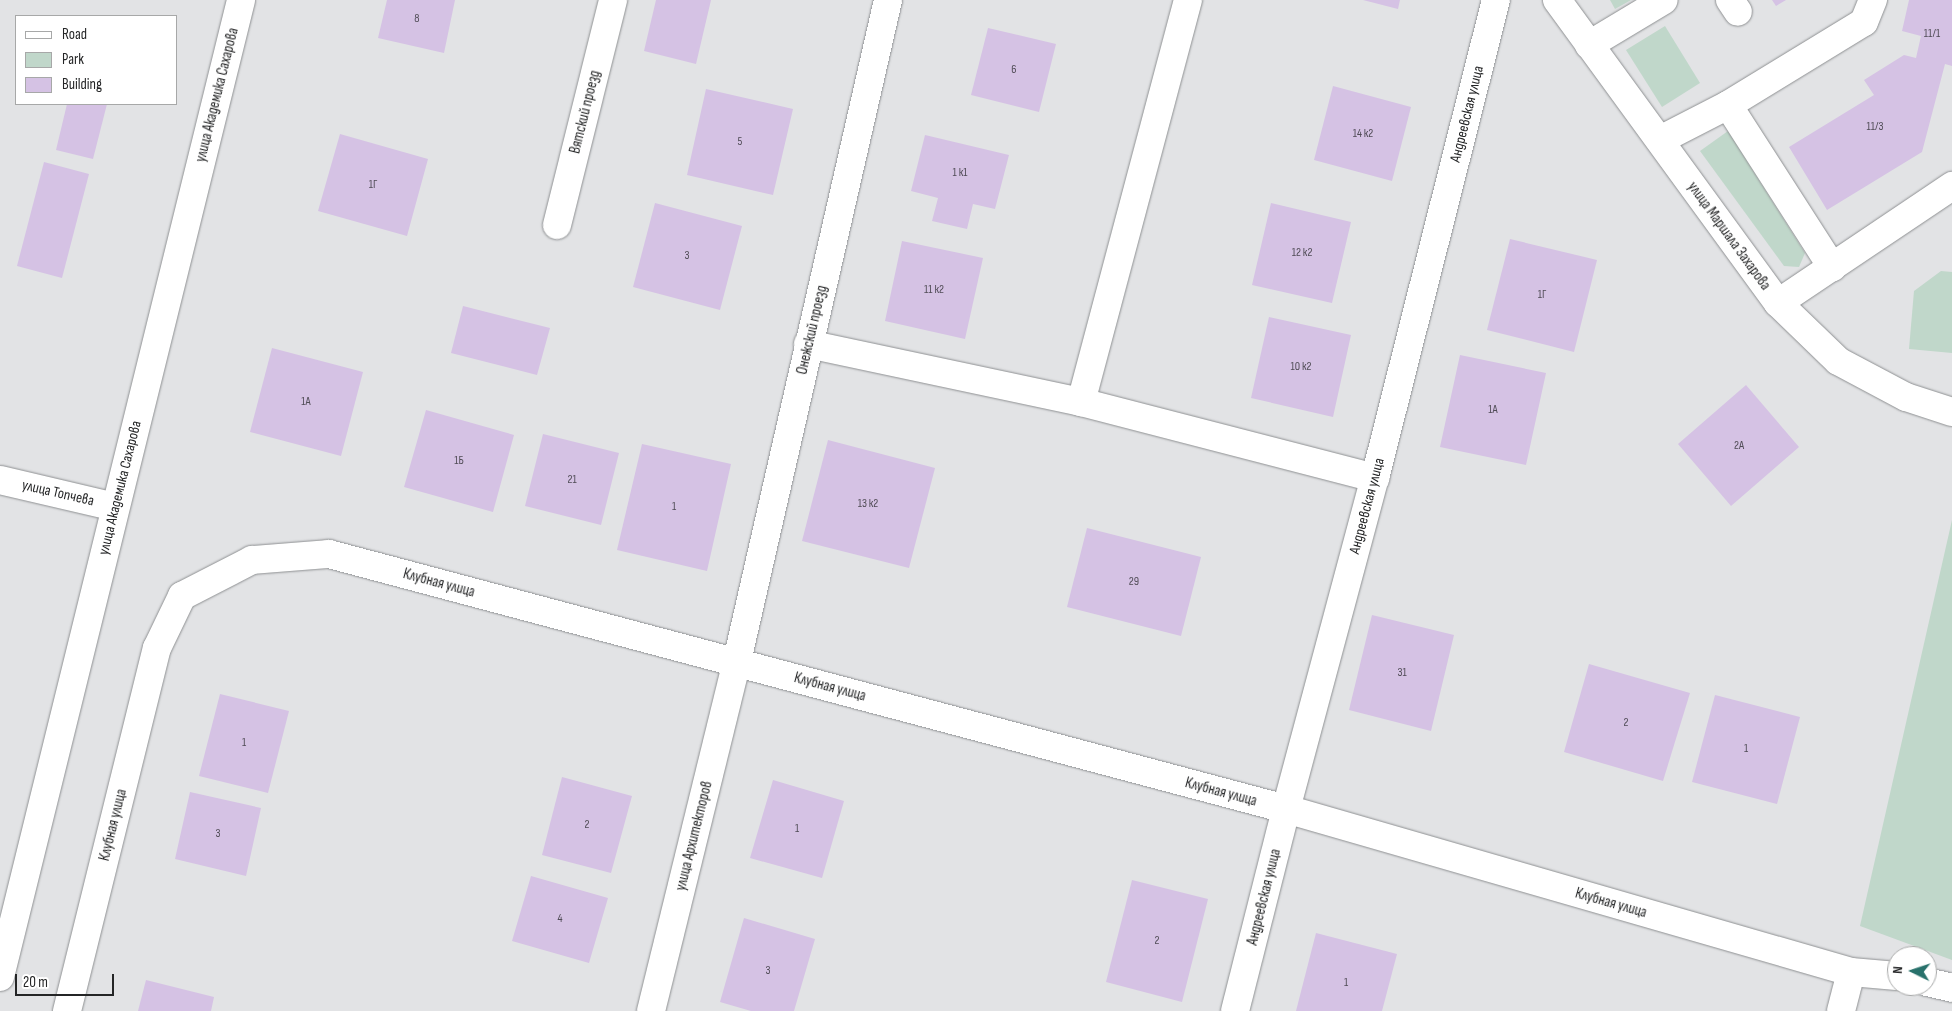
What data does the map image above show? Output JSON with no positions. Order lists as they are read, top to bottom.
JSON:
{
  "streets": {
    "street": [
      "улица Академика Сахарова",
      "Вятский проезд",
      "Андреевская улица",
      "улица Маршала Захарова",
      "Онежский проезд",
      "улица Топчева",
      "Клубная улица",
      "улица Архитекторов"
    ]
  },
  "crossings": [
    ["улица Академика Сахарова", "улица Топчева"],
    ["Андреевская улица", "Клубная улица"],
    ["Онежский проезд", "Клубная улица"],
    ["Онежский проезд", "улица Архитекторов"],
    ["Клубная улица", "улица Архитекторов"]
  ],
  "house_numbers": [
    "8",
    "11/1",
    "6",
    "11/3",
    "14 к2",
    "5",
    "1 к1",
    "1Г",
    "12 к2",
    "3",
    "11 к2",
    "1Г",
    "10 к2",
    "1А",
    "1А",
    "2А",
    "1Б",
    "21",
    "13 к2",
    "1",
    "29",
    "31",
    "2",
    "1",
    "1",
    "2",
    "1",
    "3",
    "4",
    "2",
    "3",
    "1"
  ],
  "legend": ["Road", "Park", "Building"],
  "scale_bar": "20 m",
  "north": "left"
}
